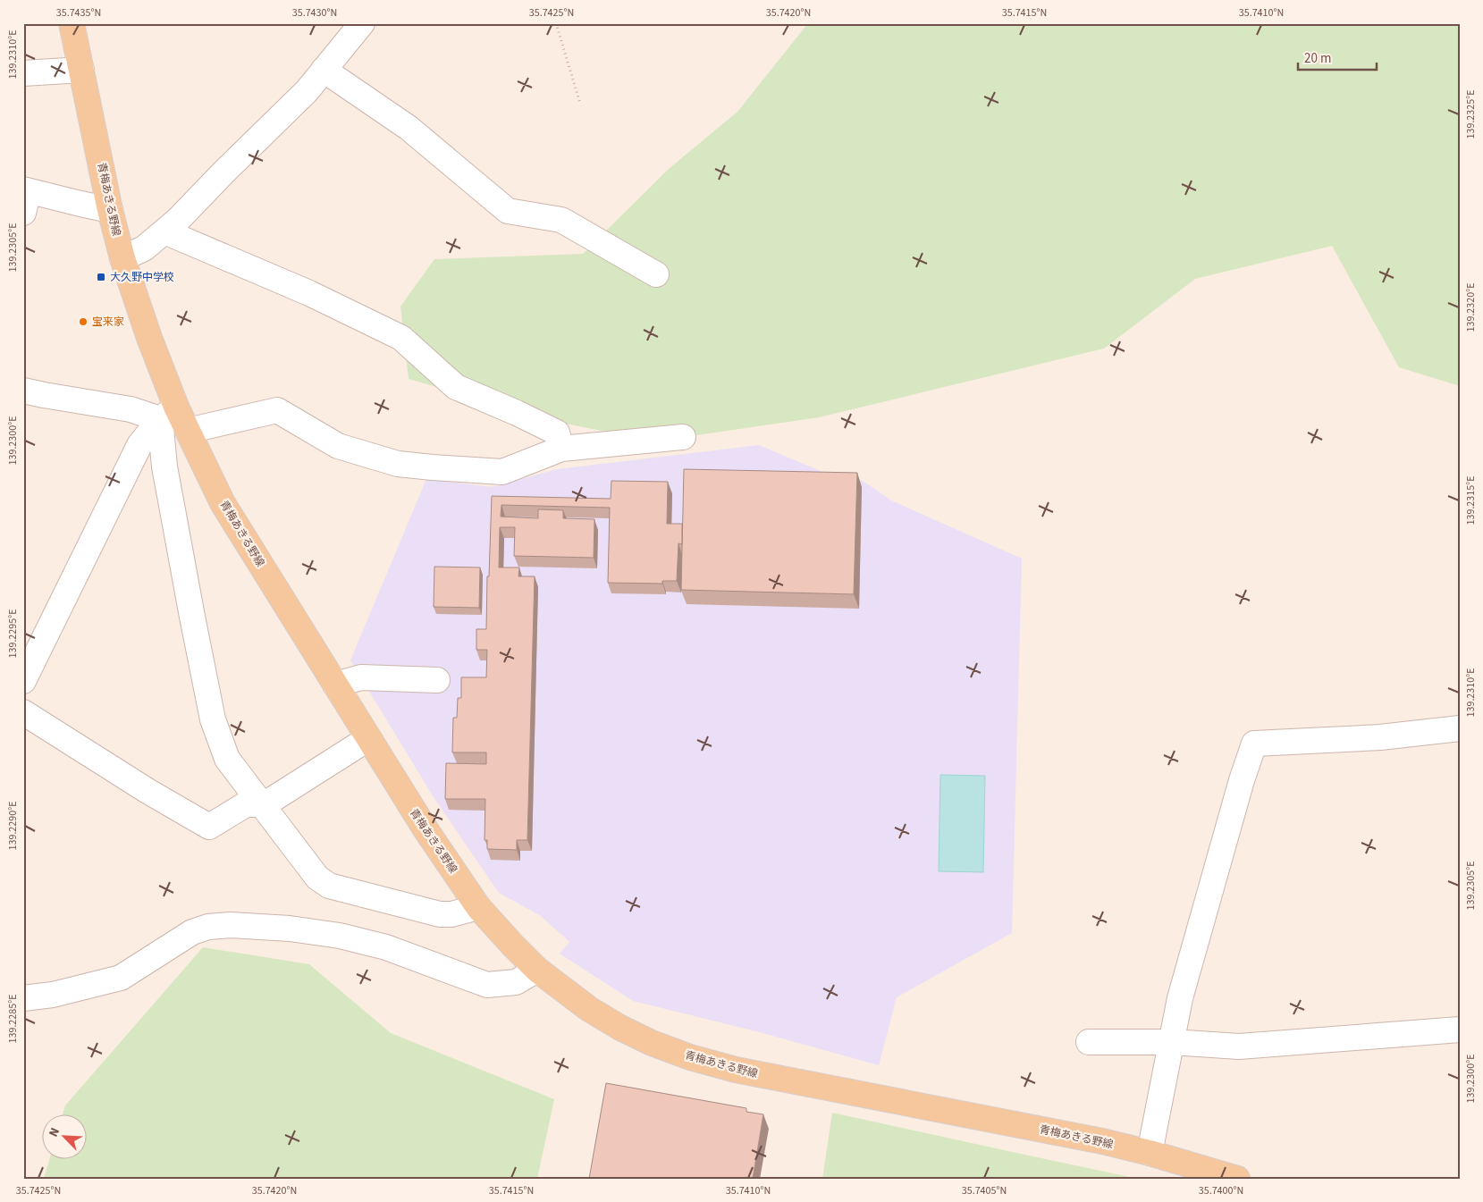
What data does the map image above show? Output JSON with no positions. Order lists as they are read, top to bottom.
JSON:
{
  "streets": {
    "main road": ["青梅あきる野線"]
  },
  "places": {
    "transit": ["大久野中学校"],
    "other": ["宝来家"]
  },
  "scale_bar": "20 m",
  "north": "top left",
  "coordinates": [
    "35.7435°N",
    "35.7430°N",
    "35.7425°N",
    "35.7420°N",
    "35.7415°N",
    "35.7410°N",
    "139.2310°E",
    "139.2325°E",
    "139.2305°E",
    "139.2320°E",
    "139.2300°E",
    "139.2315°E",
    "139.2295°E",
    "139.2290°E",
    "139.2285°E",
    "35.7405°N",
    "35.7400°N"
  ]
}
